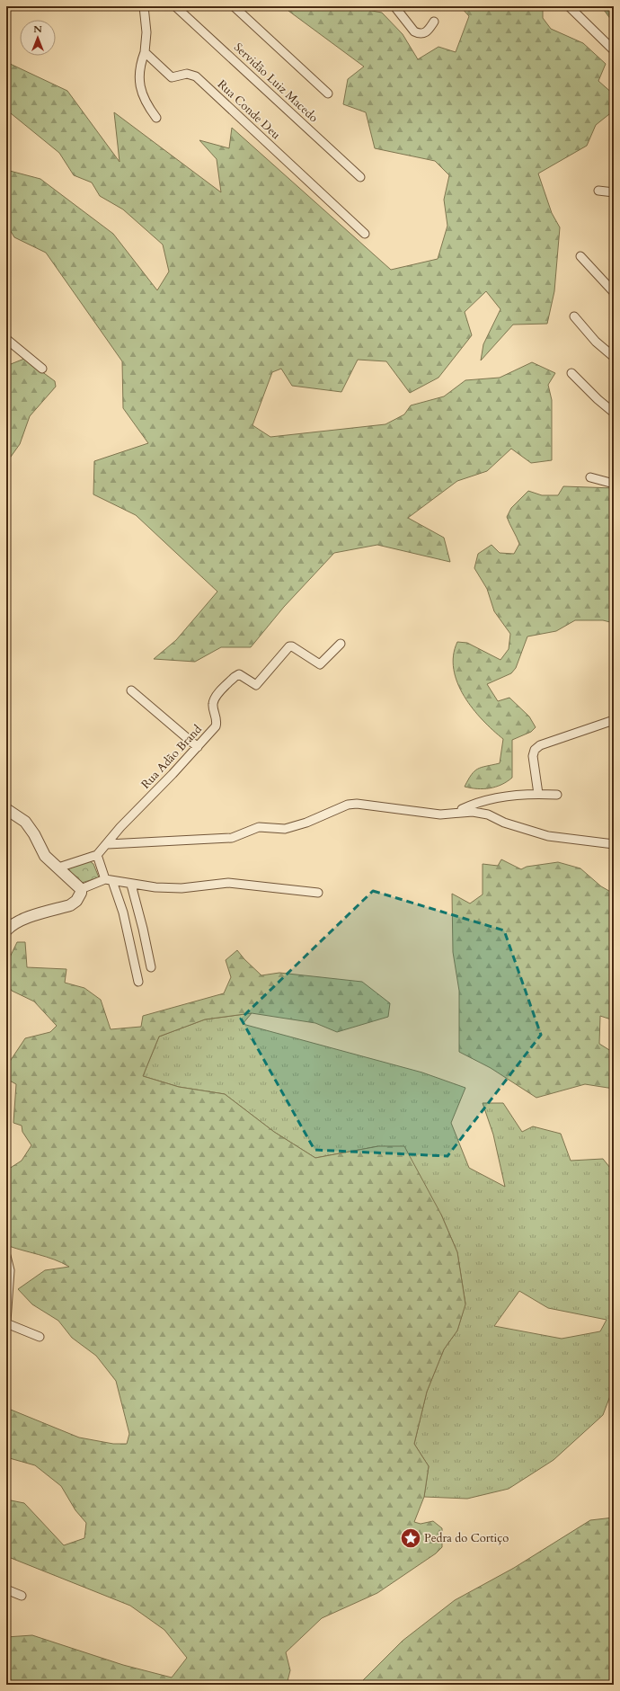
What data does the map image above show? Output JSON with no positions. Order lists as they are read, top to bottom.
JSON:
{
  "streets": {
    "street": ["Servidão Luiz Macedo", "Rua Conde Deu", "Rua Adão Brand"]
  },
  "places": {
    "place": ["Pedra do Cortiço"]
  },
  "north": "top"
}
